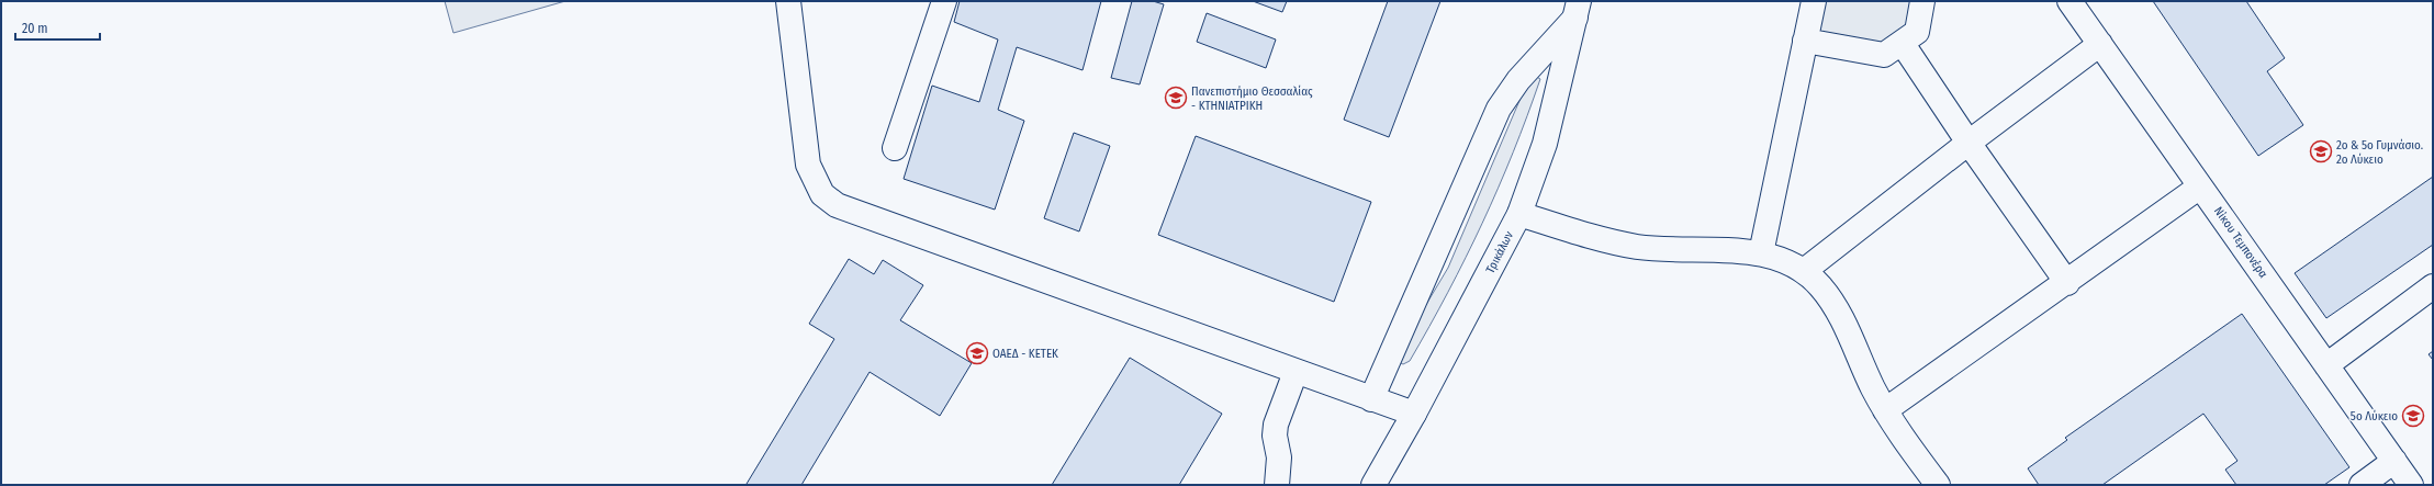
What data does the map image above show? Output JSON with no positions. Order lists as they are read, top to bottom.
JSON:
{
  "streets": {
    "street": ["Νίκου Τεμπονέρα", "Τρικάλων"]
  },
  "places": {
    "school or university": [
      "Πανεπιστήμιο Θεσσαλίας - ΚΤΗΝΙΑΤΡΙΚΗ",
      "2ο & 5ο Γυμνάσιο. 2ο Λύκειο",
      "ΟΑΕΔ - ΚΕΤΕΚ",
      "5ο Λύκειο"
    ]
  },
  "scale_bar": "20 m"
}
